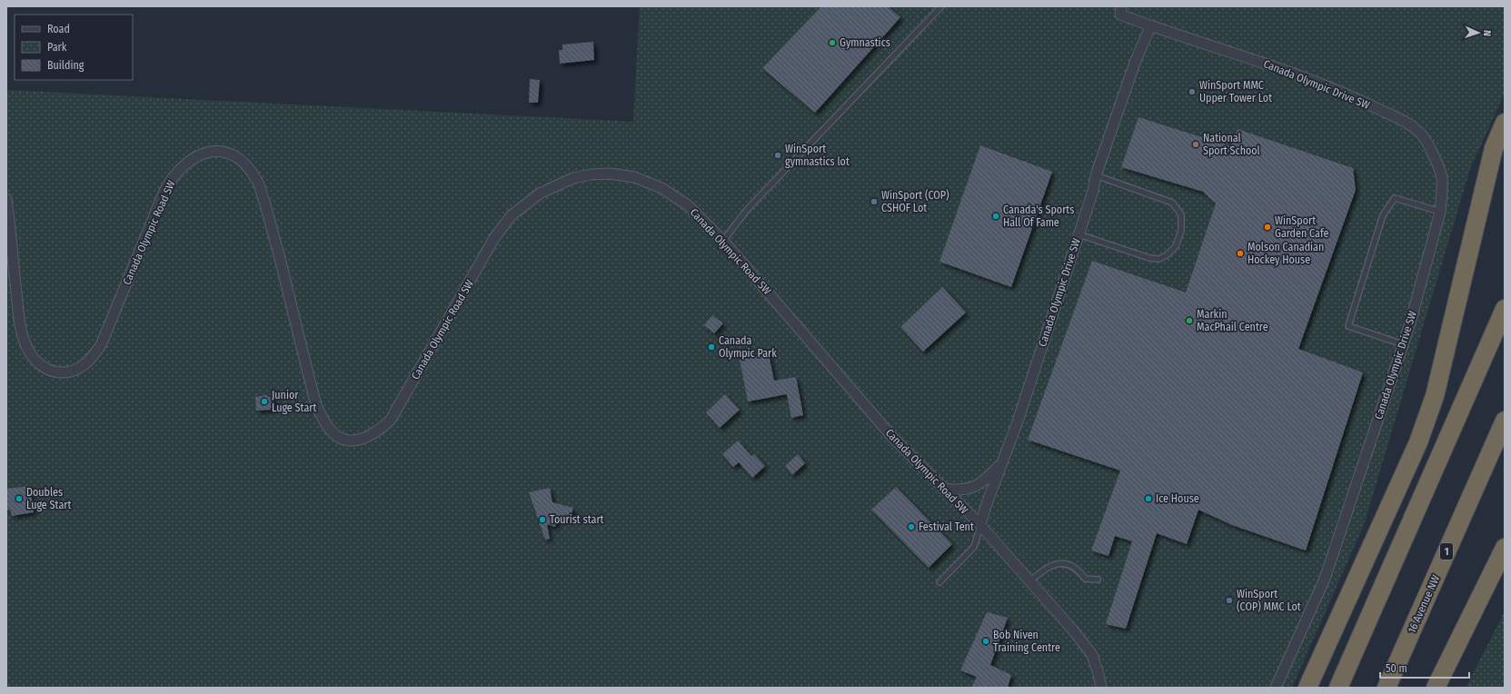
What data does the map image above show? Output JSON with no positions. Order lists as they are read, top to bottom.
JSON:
{
  "streets": {
    "highway": ["1", "16 Avenue NW"],
    "street": ["Canada Olympic Drive SW", "Canada Olympic Road SW"]
  },
  "crossings": [
    ["Canada Olympic Drive SW", "Canada Olympic Road SW"]
  ],
  "places": [
    "Gymnastics",
    "WinSport MMC Upper Tower Lot",
    "National Sport School",
    "WinSport gymnastics lot",
    "WinSport (COP) CSHOF Lot",
    "Canada's Sports Hall Of Fame",
    "WinSport Garden Cafe",
    "Molson Canadian Hockey House",
    "Markin MacPhail Centre",
    "Canada Olympic Park",
    "Junior Luge Start",
    "Doubles Luge Start",
    "Ice House",
    "Tourist start",
    "Festival Tent",
    "WinSport (COP) MMC Lot",
    "Bob Niven Training Centre"
  ],
  "legend": ["Road", "Park", "Building"],
  "scale_bar": "50 m",
  "north": "right"
}
